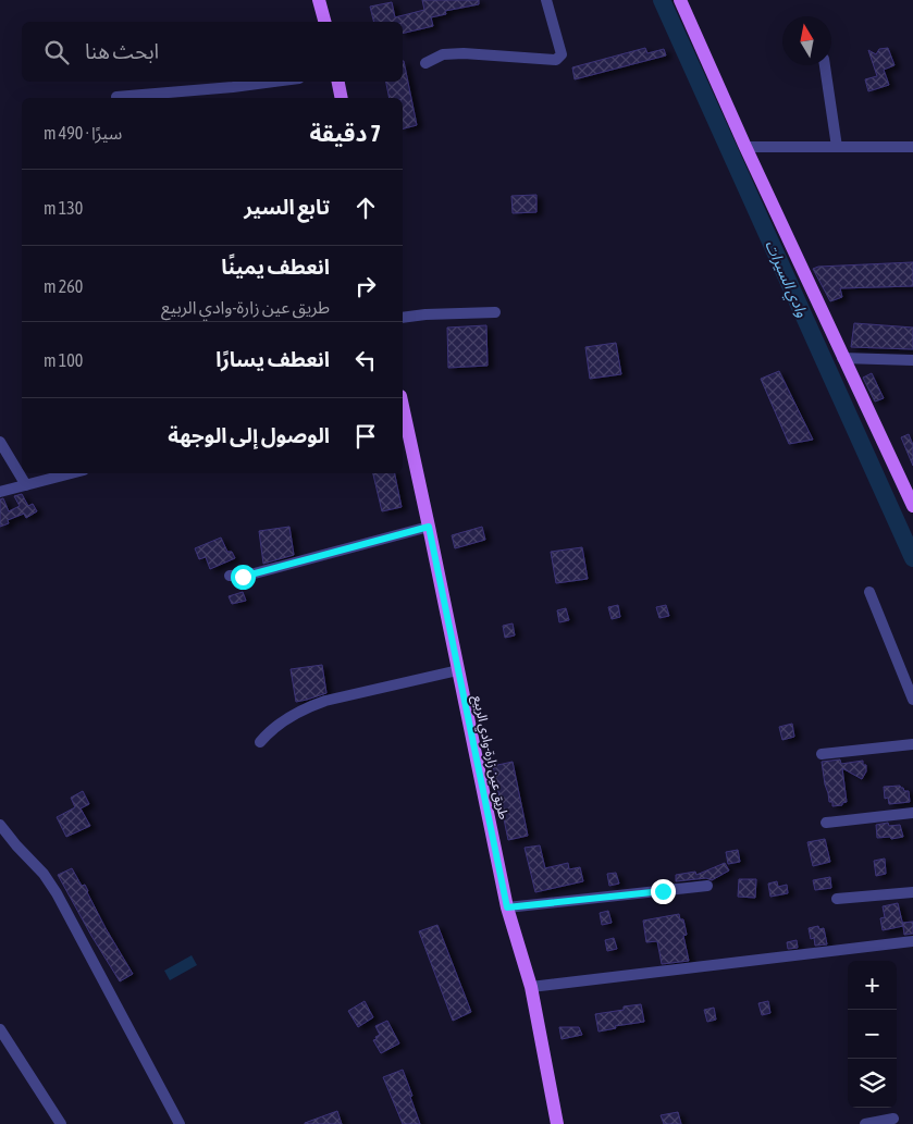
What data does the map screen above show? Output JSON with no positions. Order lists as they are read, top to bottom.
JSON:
{
  "streets": {
    "main road": ["طريق عين زارة-وادي الربيع"]
  },
  "water": ["وادي السيرات"],
  "north": "top",
  "page": {
    "search": "ابحث هنا",
    "heading": ["7 دقيقة", "سيرًا · 490 m"],
    "list": [
      ["تابع السير", "130 m"],
      ["انعطف يمينًا", "طريق عين زارة-وادي الربيع", "260 m"],
      ["انعطف يسارًا", "100 m"],
      "الوصول إلى الوجهة"
    ],
    "map_buttons": ["+", "−"]
  }
}
